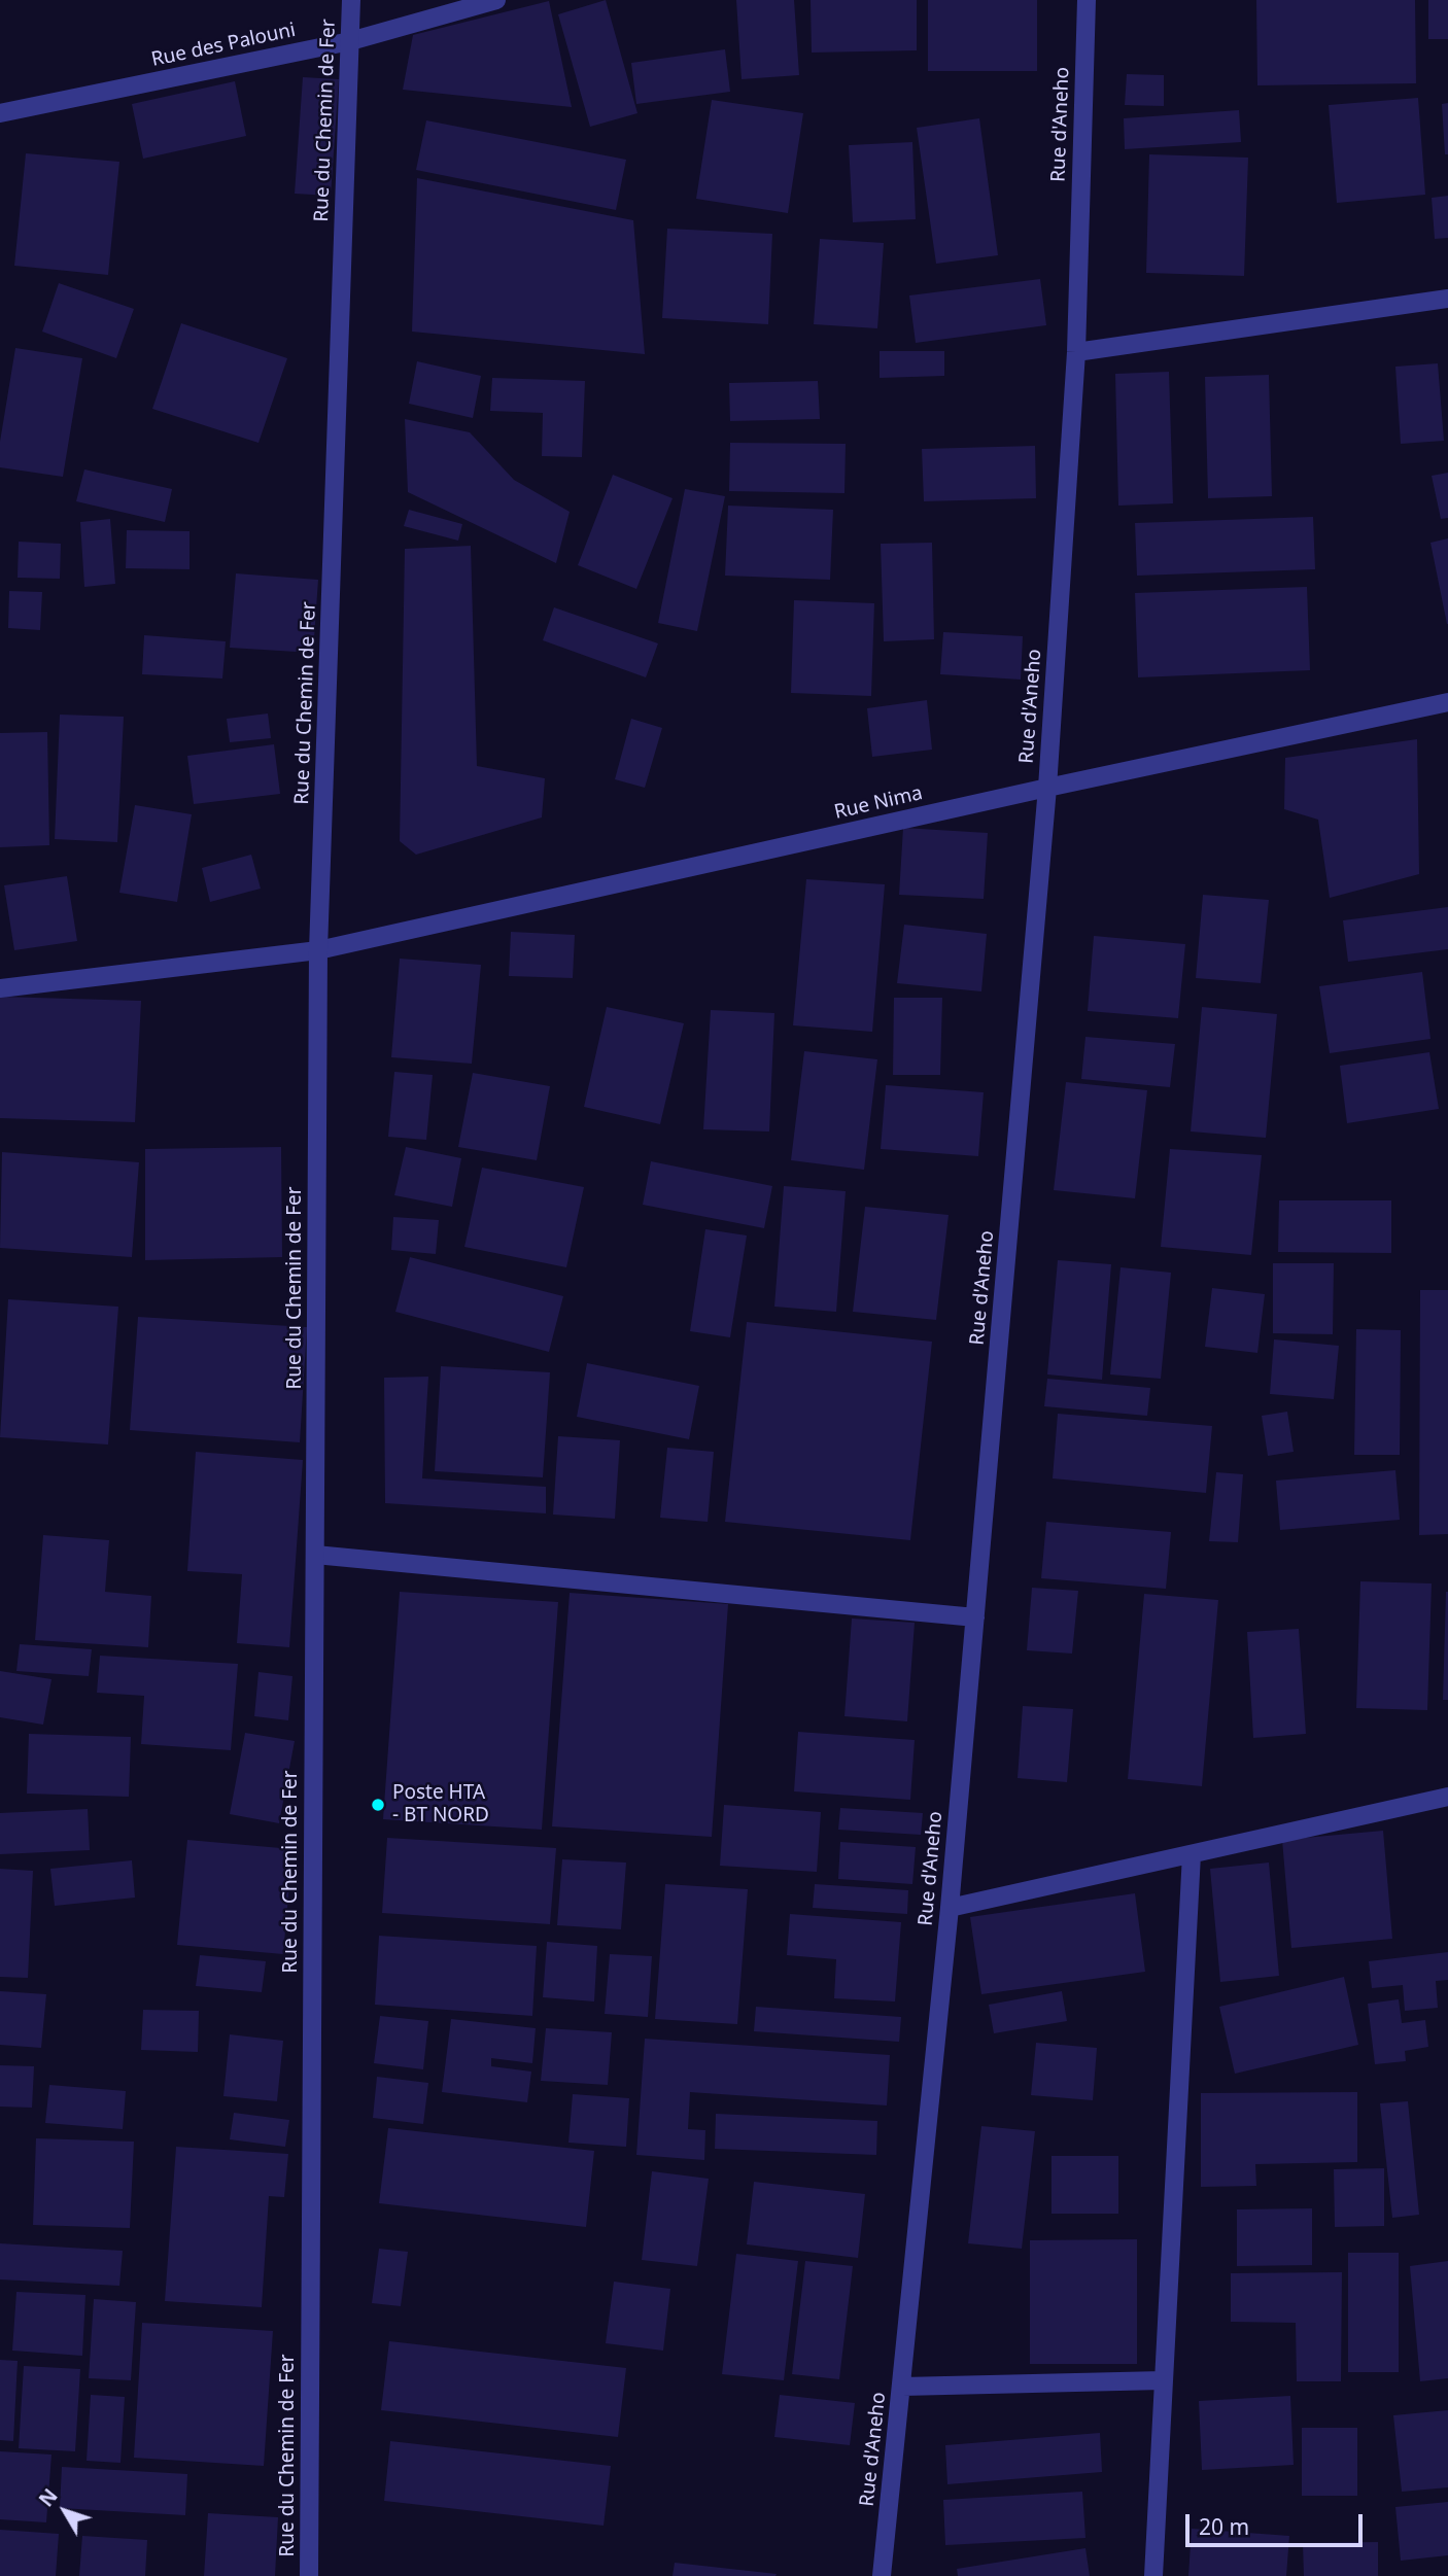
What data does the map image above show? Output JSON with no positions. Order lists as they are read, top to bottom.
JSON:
{
  "streets": {
    "street": [
      "Rue des Palouni",
      "Rue du Chemin de Fer",
      "Rue d'Aneho",
      "Rue Nima"
    ]
  },
  "crossings": [
    ["Rue des Palouni", "Rue du Chemin de Fer"],
    ["Rue du Chemin de Fer", "Rue Nima"],
    ["Rue d'Aneho", "Rue Nima"]
  ],
  "places": ["Poste HTA - BT NORD"],
  "scale_bar": "20 m",
  "north": "top left"
}
